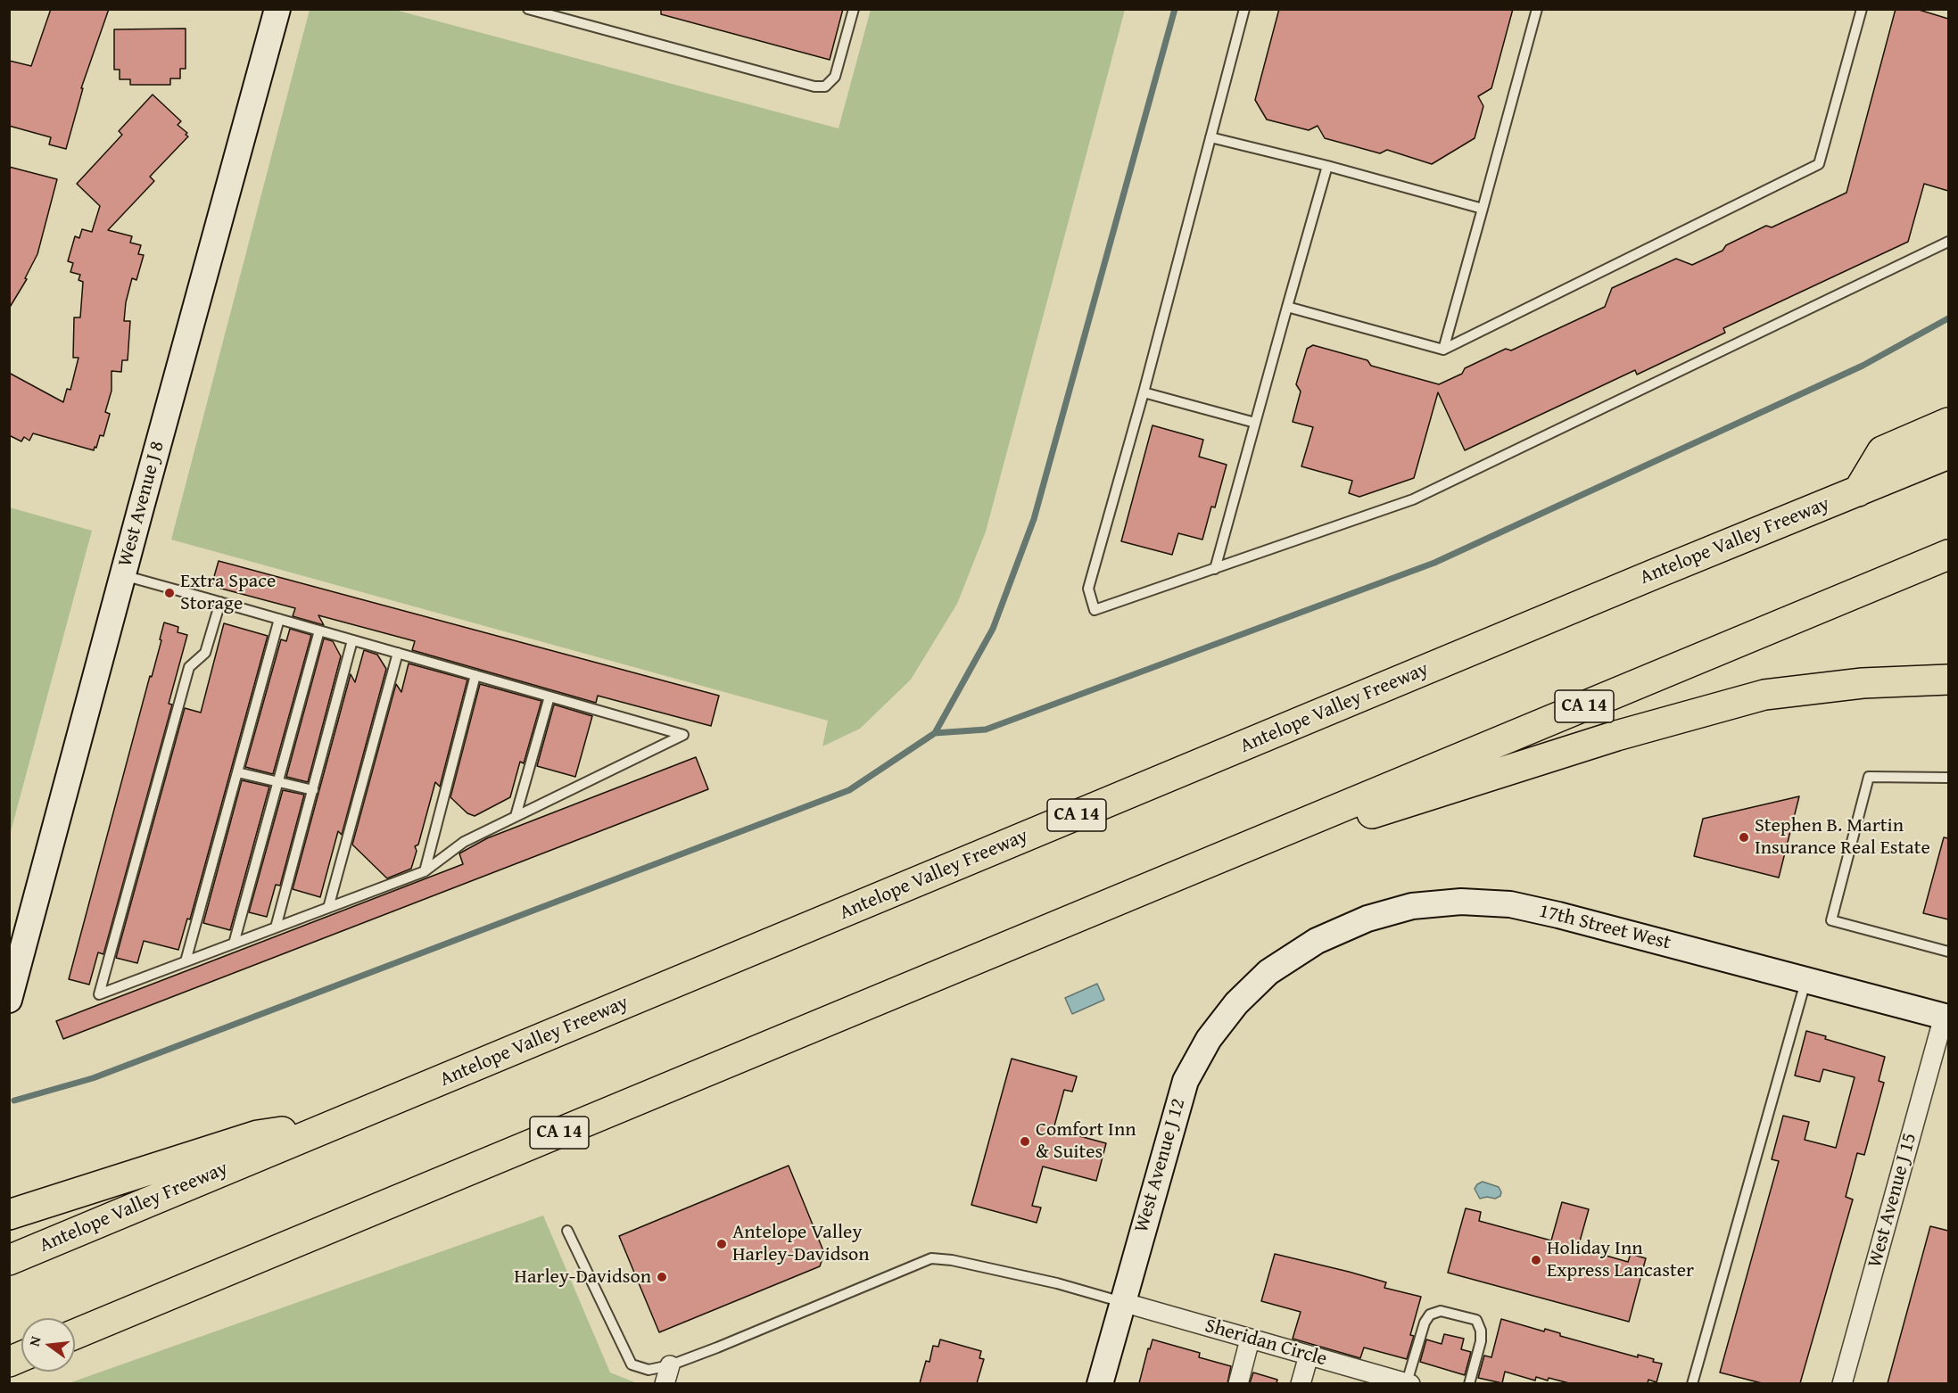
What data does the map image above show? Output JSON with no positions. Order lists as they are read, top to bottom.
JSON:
{
  "streets": {
    "highway": ["Antelope Valley Freeway", "CA 14"],
    "street": [
      "West Avenue J 8",
      "17th Street West",
      "West Avenue J 12",
      "West Avenue J 15",
      "Sheridan Circle"
    ]
  },
  "crossings": [
    ["17th Street West", "West Avenue J 12"],
    ["17th Street West", "West Avenue J 15"],
    ["West Avenue J 12", "Sheridan Circle"]
  ],
  "places": [
    "Extra Space Storage",
    "Stephen B. Martin Insurance Real Estate",
    "Comfort Inn & Suites",
    "Antelope Valley Harley-Davidson",
    "Holiday Inn Express Lancaster",
    "Harley-Davidson"
  ],
  "north": "left"
}
